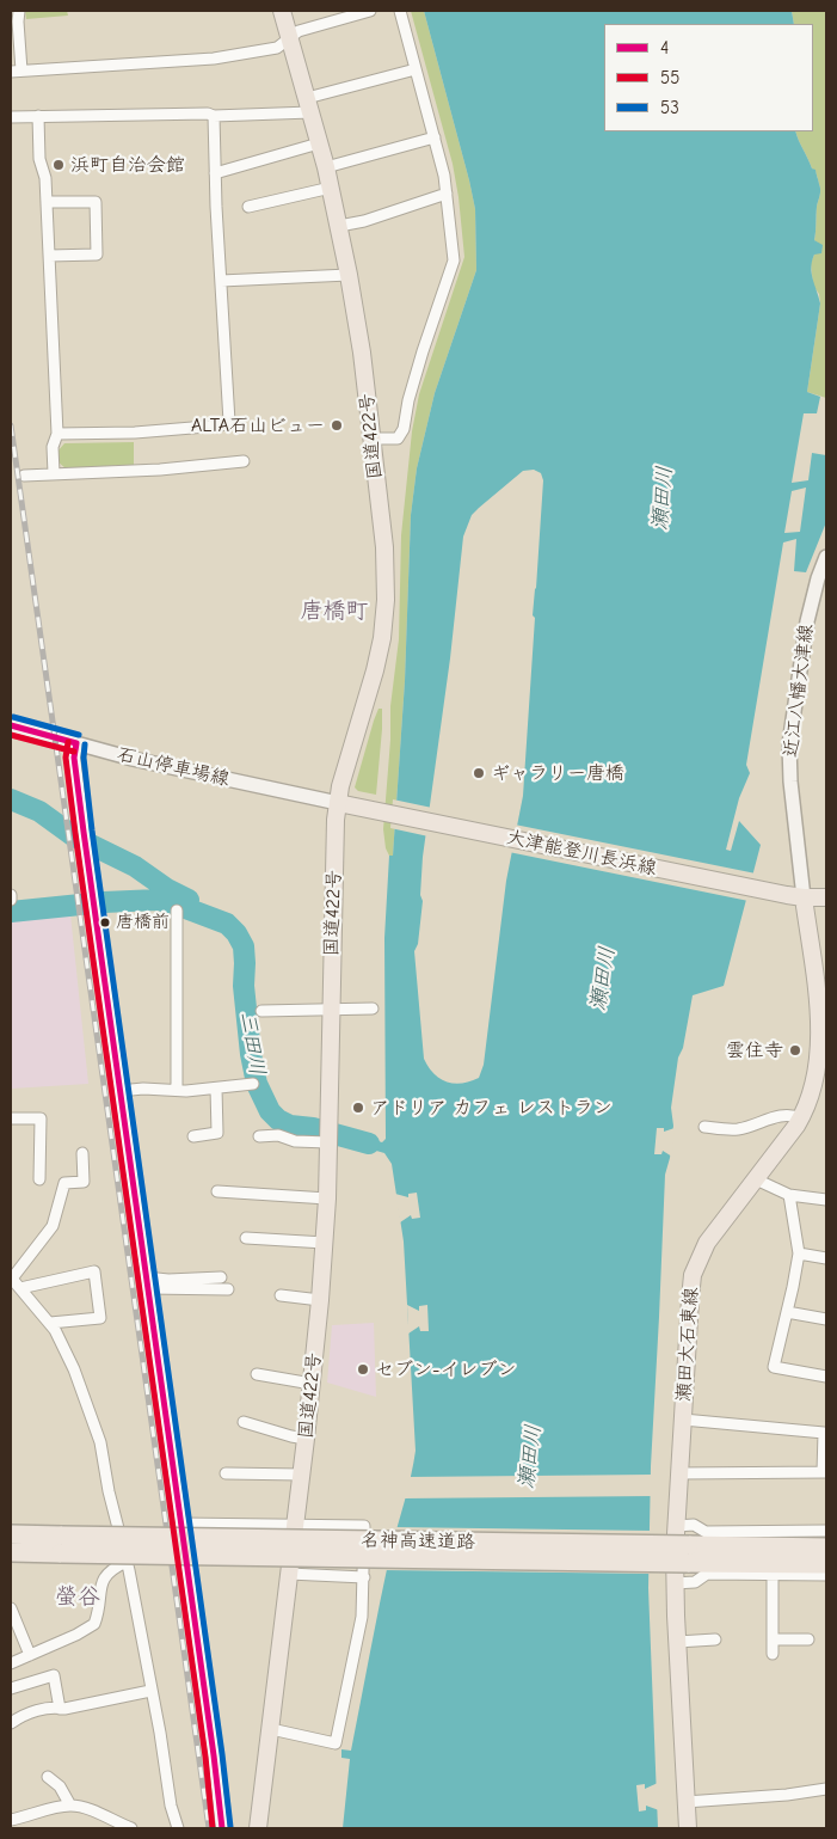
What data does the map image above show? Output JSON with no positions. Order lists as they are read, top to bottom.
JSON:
{
  "streets": {
    "highway": ["名神高速道路"],
    "main road": [
      "国道422号",
      "近江八幡大津線",
      "石山停車場線",
      "大津能登川長浜線",
      "瀬田大石東線"
    ]
  },
  "crossings": [
    ["国道422号", "石山停車場線"],
    ["国道422号", "大津能登川長浜線"],
    ["近江八幡大津線", "大津能登川長浜線"],
    ["近江八幡大津線", "瀬田大石東線"],
    ["石山停車場線", "大津能登川長浜線"],
    ["大津能登川長浜線", "瀬田大石東線"]
  ],
  "districts": ["唐橋町", "螢谷"],
  "water": ["瀬田川", "三田川"],
  "places": [
    "浜町自治会館",
    "ALTA石山ビュー",
    "ギャラリー唐橋",
    "唐橋前",
    "雲住寺",
    "アドリア カフェ レストラン",
    "セブン-イレブン"
  ],
  "lines": ["transit line 53", "transit line 4", "transit line 55"],
  "legend": ["4", "55", "53"]
}
